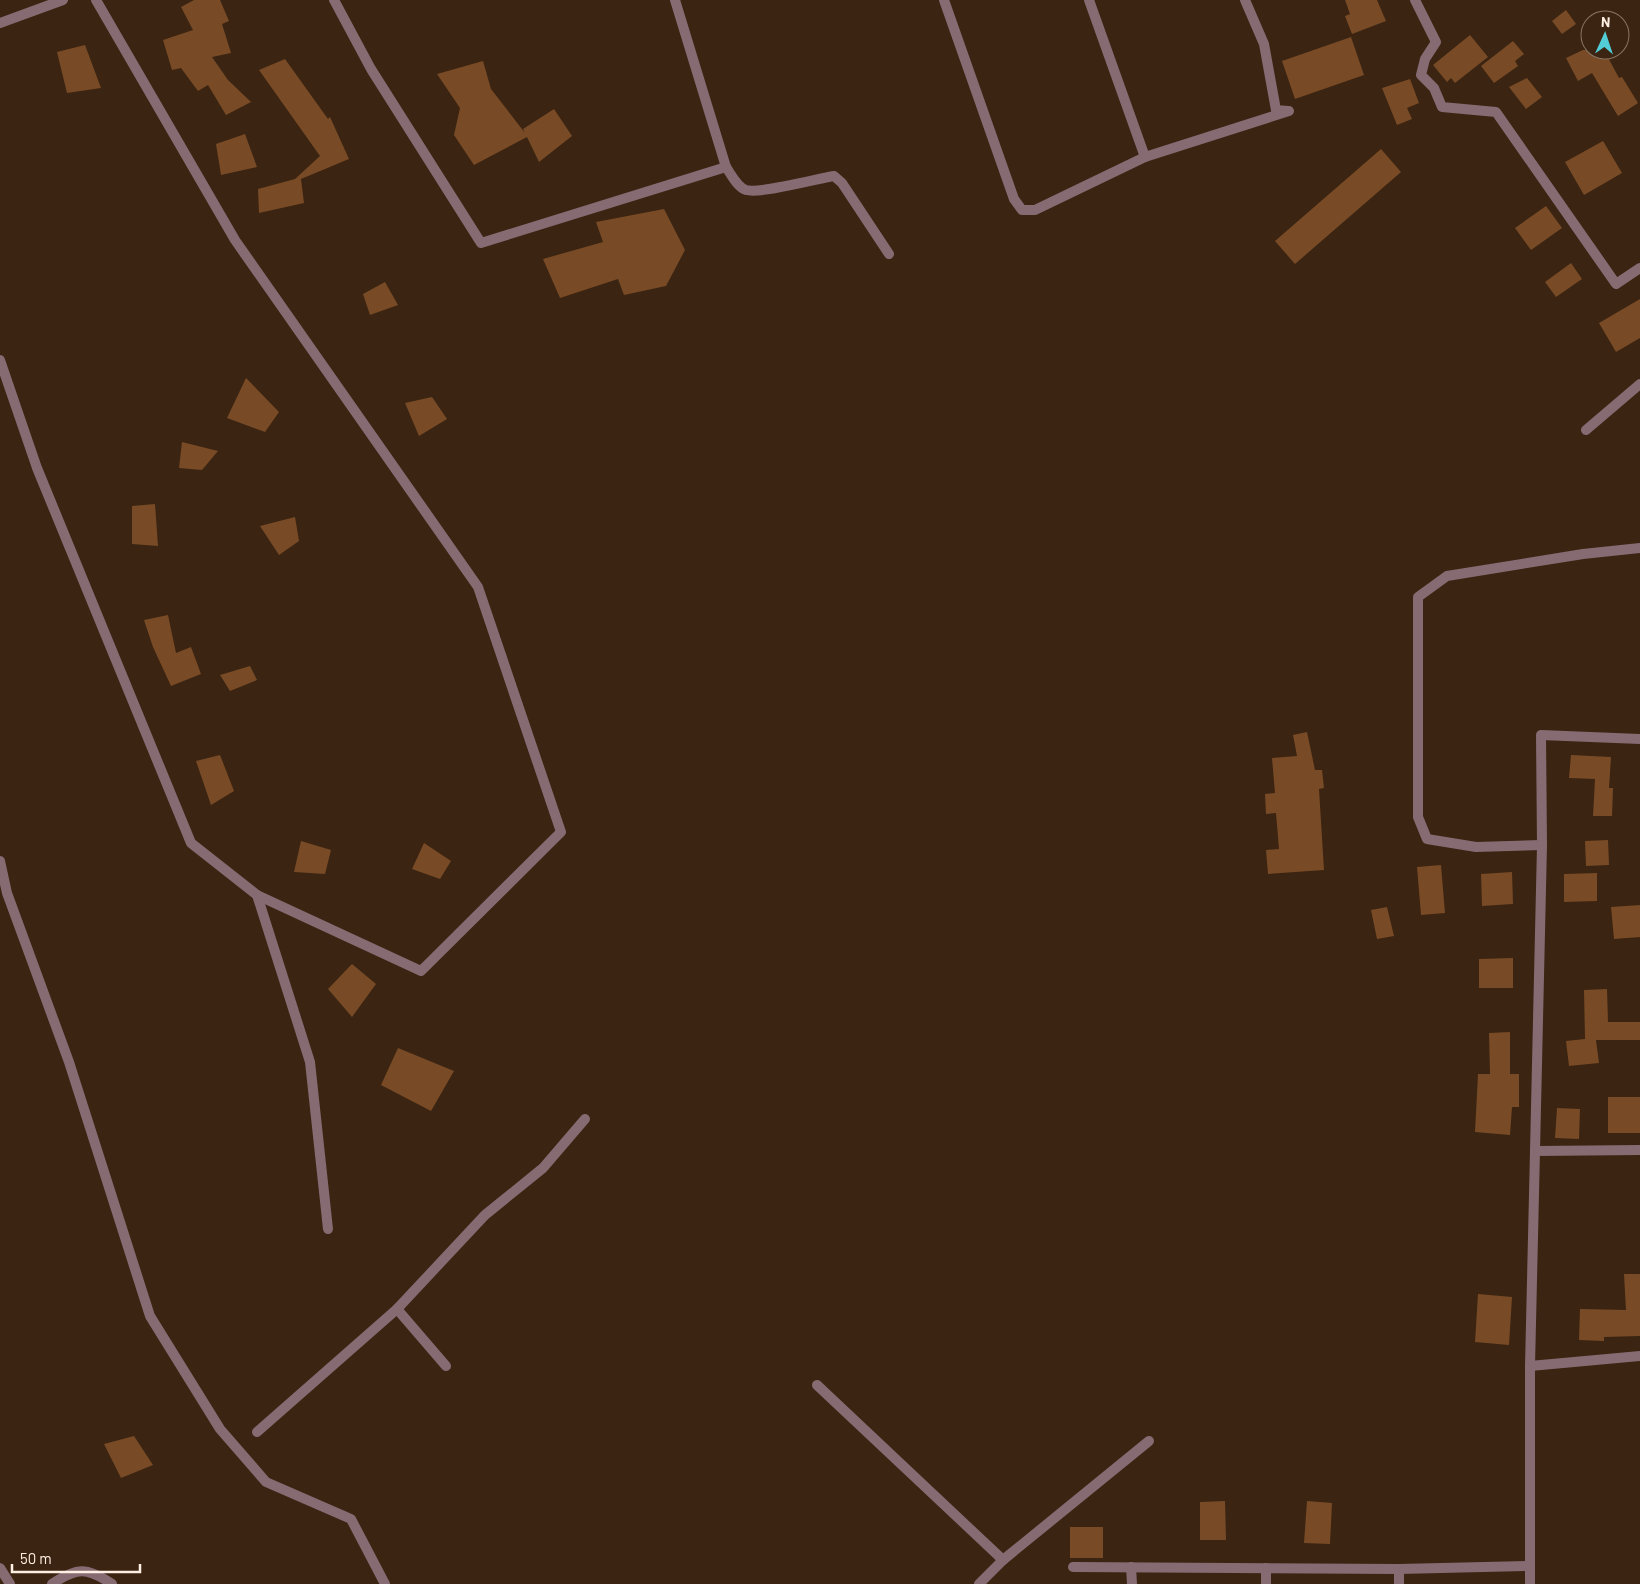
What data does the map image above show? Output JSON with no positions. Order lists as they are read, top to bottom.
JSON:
{
  "scale_bar": "50 m",
  "north": "top"
}
